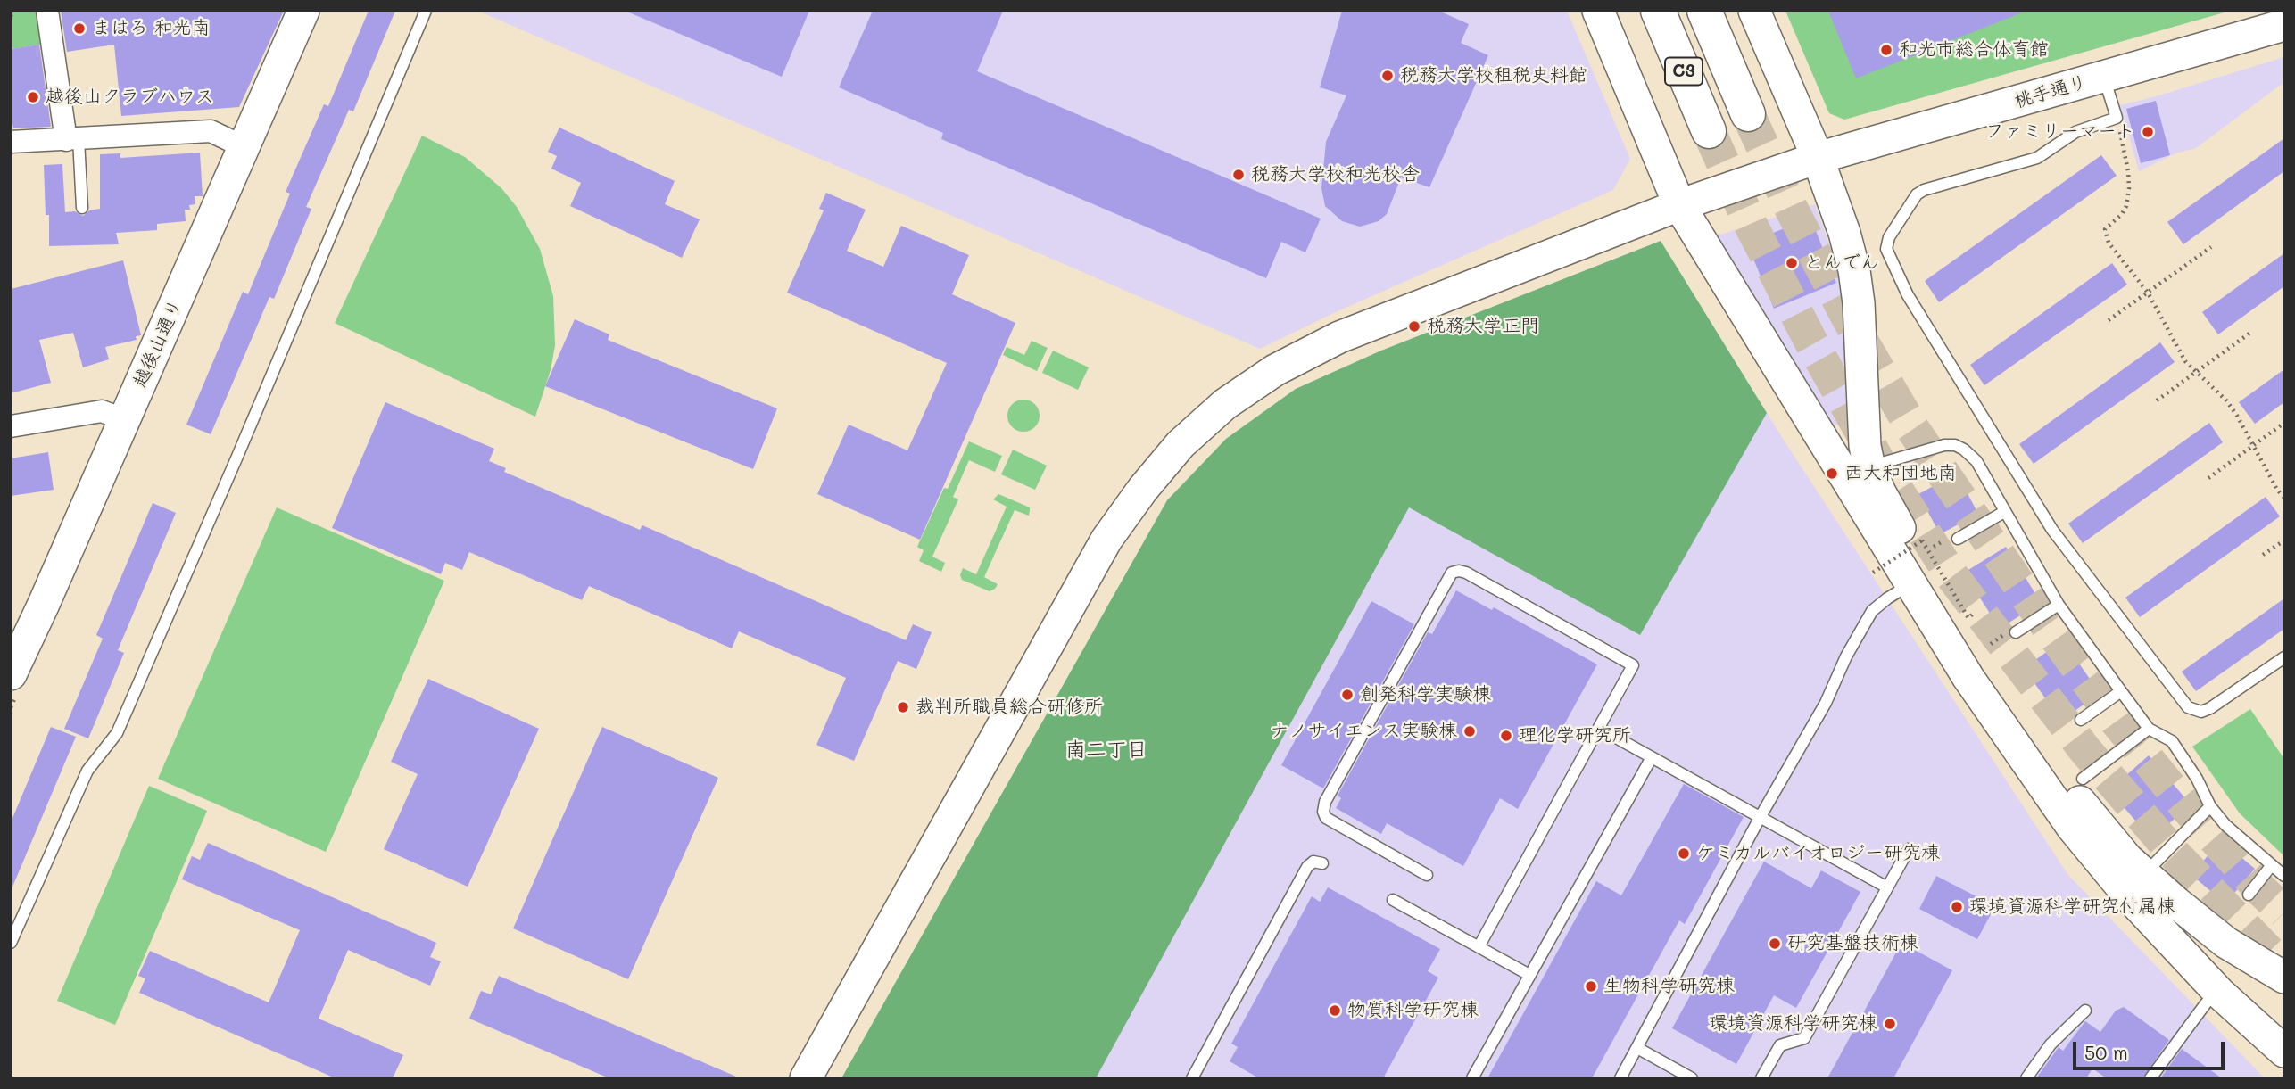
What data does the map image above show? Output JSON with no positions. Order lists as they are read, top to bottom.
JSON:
{
  "streets": {
    "highway": ["C3"],
    "street": ["桃手通り", "越後山通り"]
  },
  "districts": ["南二丁目"],
  "places": [
    "まはろ 和光南",
    "和光市総合体育館",
    "税務大学校租税史料館",
    "越後山クラブハウス",
    "ファミリーマート",
    "税務大学校和光校舎",
    "とんでん",
    "税務大学正門",
    "西大和団地南",
    "創発科学実験棟",
    "裁判所職員総合研修所",
    "ナノサイエンス実験棟",
    "理化学研究所",
    "ケミカルバイオロジー研究棟",
    "環境資源科学研究付属棟",
    "研究基盤技術棟",
    "生物科学研究棟",
    "物質科学研究棟",
    "環境資源科学研究棟"
  ],
  "scale_bar": "50 m"
}
